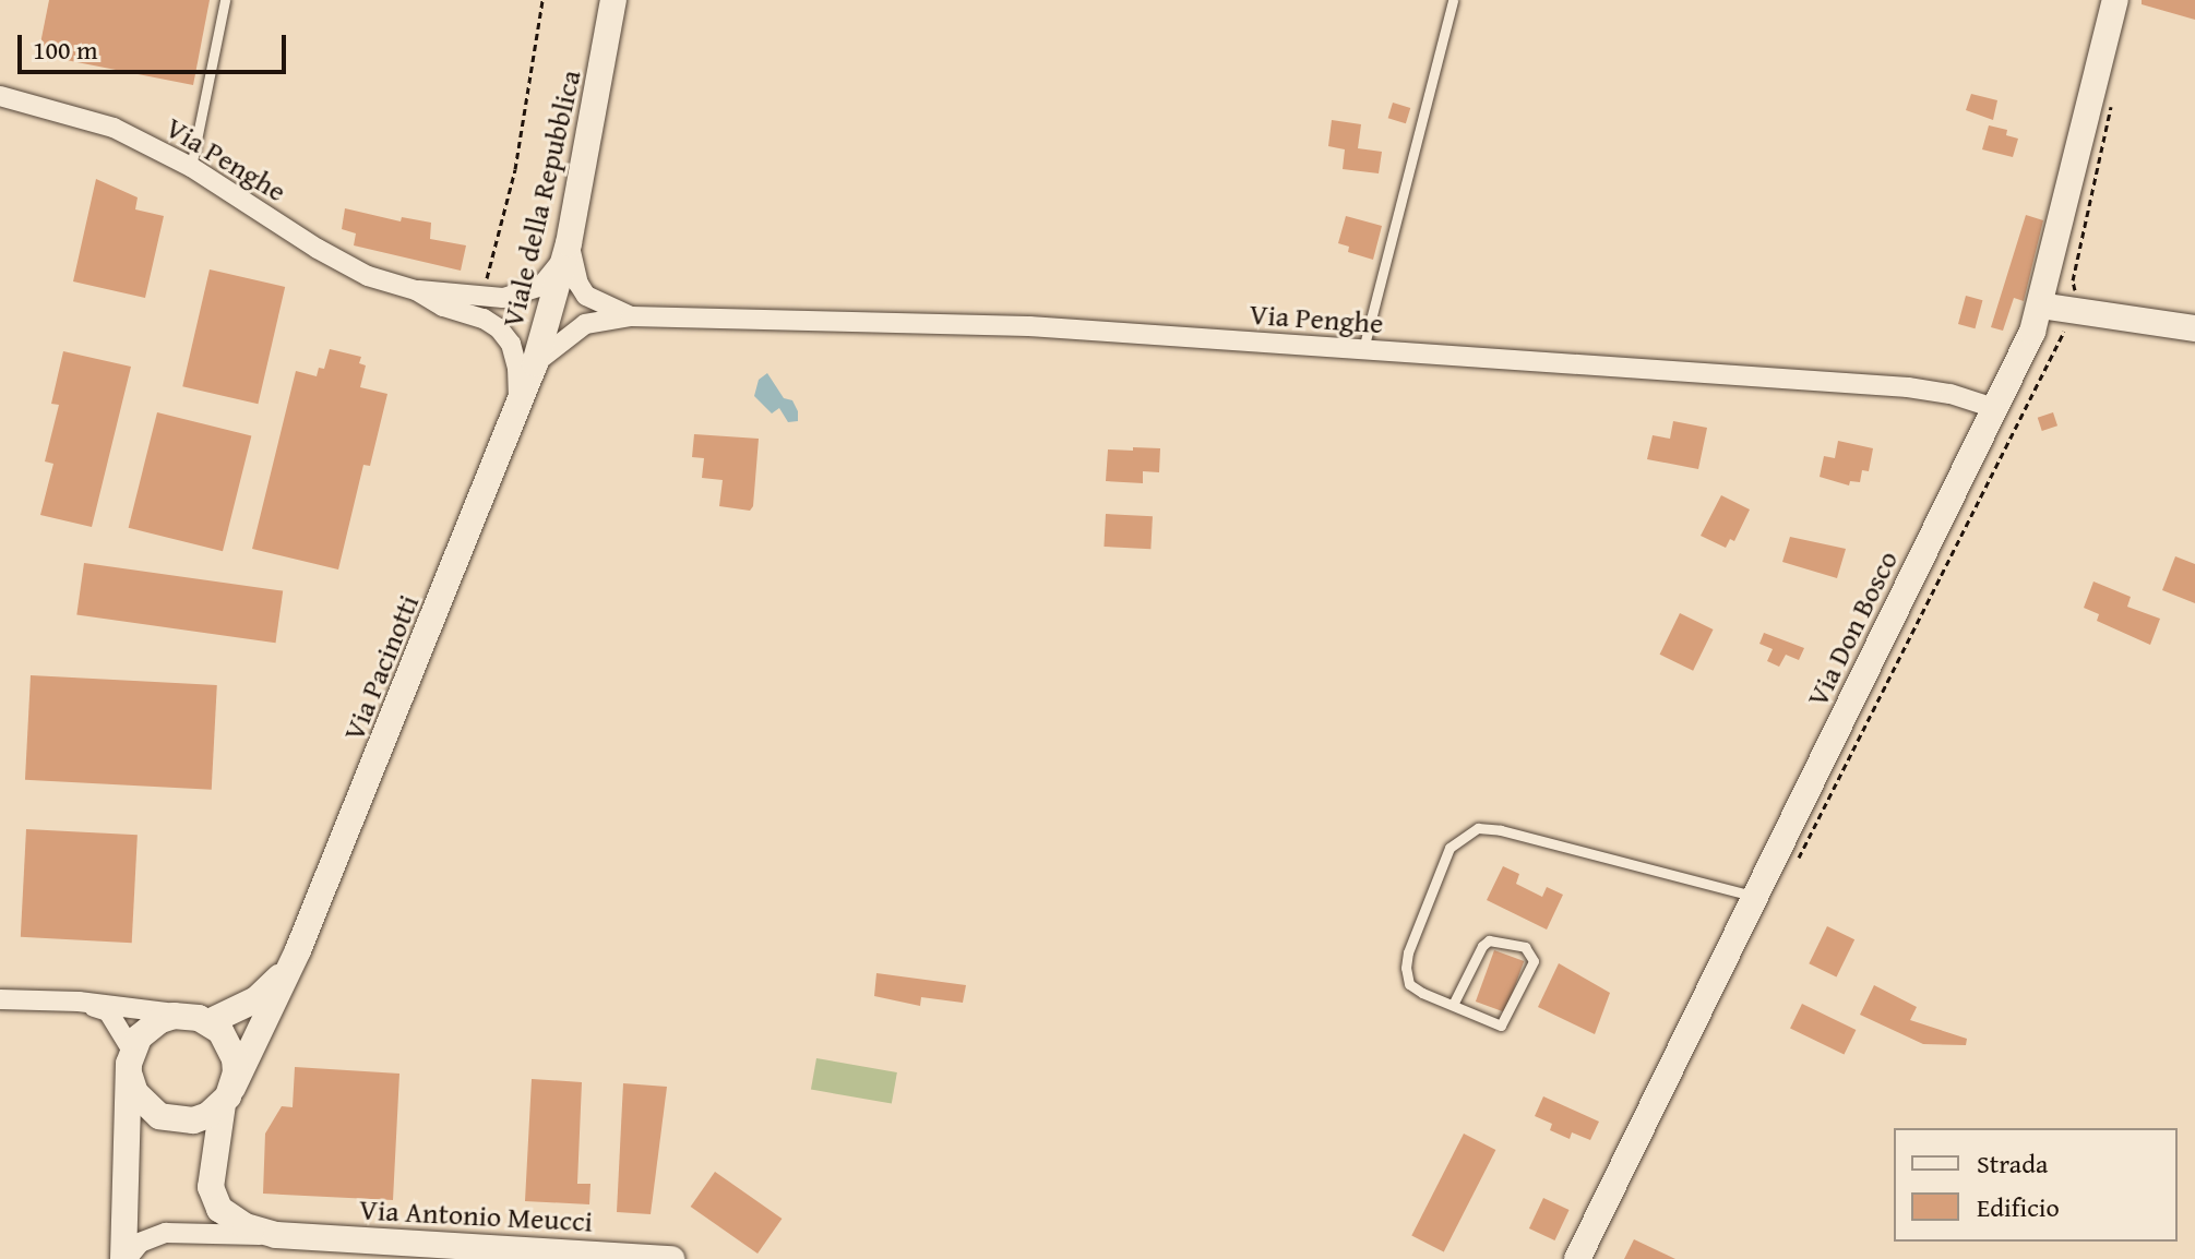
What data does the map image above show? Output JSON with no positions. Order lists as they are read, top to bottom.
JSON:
{
  "streets": {
    "main road": [
      "Viale della Repubblica",
      "Via Don Bosco",
      "Via Pacinotti",
      "Via Antonio Meucci"
    ],
    "street": ["Via Penghe"]
  },
  "crossings": [
    ["Via Penghe", "Viale della Repubblica"],
    ["Via Penghe", "Via Don Bosco"],
    ["Via Penghe", "Via Pacinotti"],
    ["Viale della Repubblica", "Via Pacinotti"]
  ],
  "legend": ["Strada", "Edificio"],
  "scale_bar": "100 m"
}
